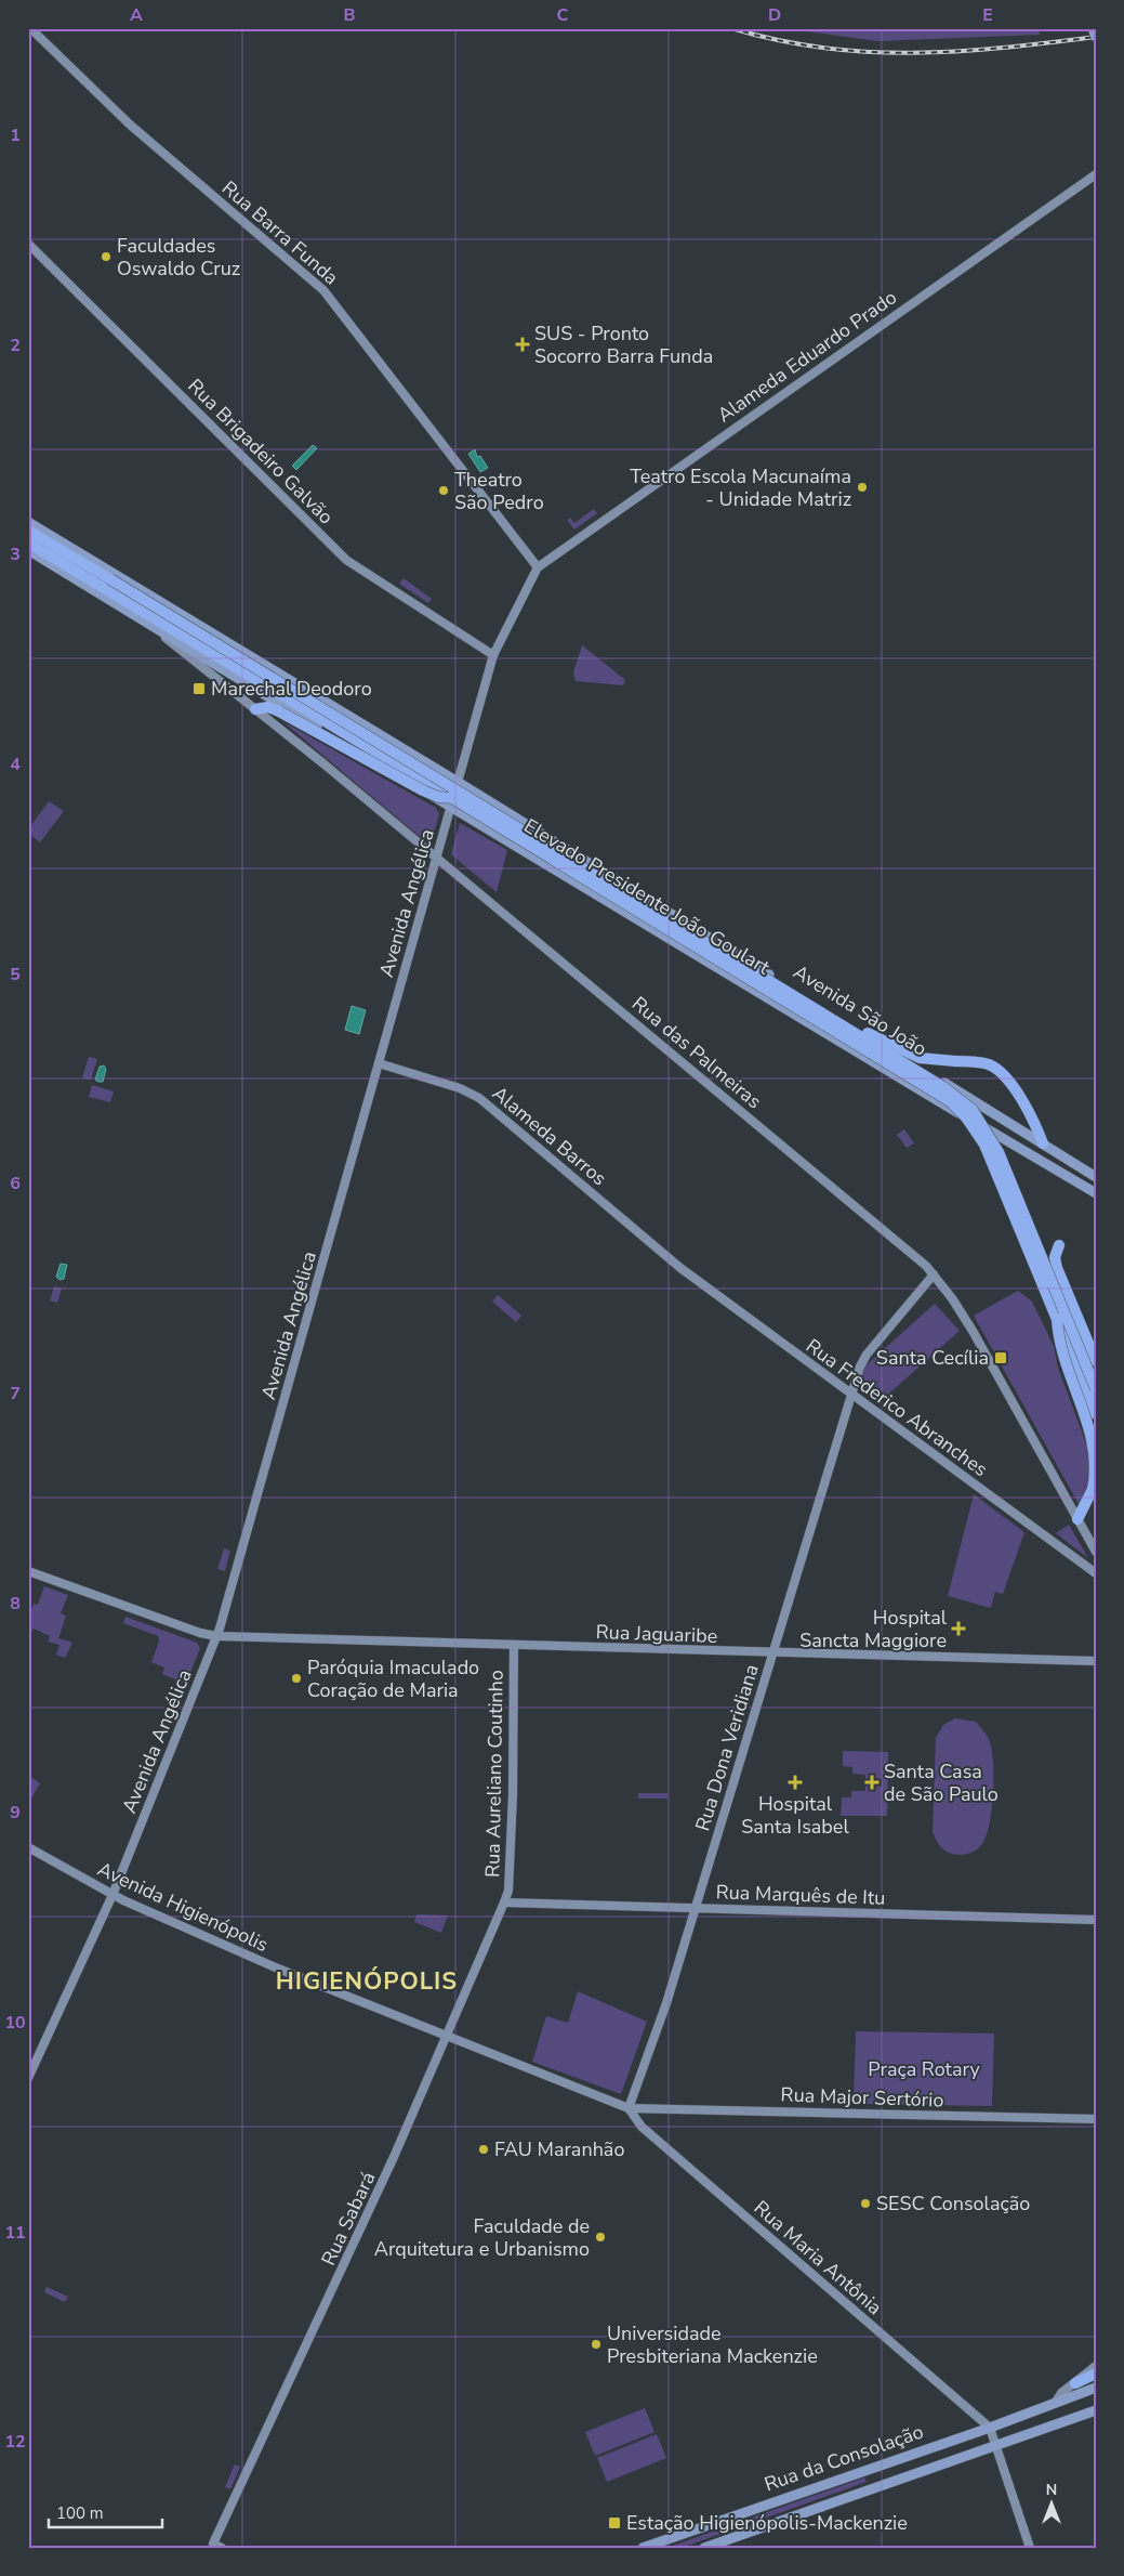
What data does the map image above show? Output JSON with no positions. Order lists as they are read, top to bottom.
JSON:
{
  "streets": {
    "highway": ["Elevado Presidente João Goulart"],
    "main road": ["Avenida São João", "Rua da Consolação"],
    "street": [
      "Rua Barra Funda",
      "Alameda Eduardo Prado",
      "Rua Brigadeiro Galvão",
      "Avenida Angélica",
      "Rua das Palmeiras",
      "Alameda Barros",
      "Rua Frederico Abranches",
      "Rua Jaguaribe",
      "Rua Dona Veridiana",
      "Rua Aureliano Coutinho",
      "Rua Marquês de Itu",
      "Avenida Higienópolis",
      "Rua Major Sertório",
      "Rua Sabará",
      "Rua Maria Antônia"
    ]
  },
  "crossings": [
    ["Rua Barra Funda", "Alameda Eduardo Prado"],
    ["Rua Barra Funda", "Avenida Angélica"],
    ["Alameda Eduardo Prado", "Avenida Angélica"],
    ["Rua Brigadeiro Galvão", "Avenida Angélica"],
    ["Elevado Presidente João Goulart", "Avenida Angélica"],
    ["Elevado Presidente João Goulart", "Avenida São João"],
    ["Avenida Angélica", "Avenida São João"],
    ["Avenida Angélica", "Rua das Palmeiras"],
    ["Avenida Angélica", "Alameda Barros"],
    ["Avenida Angélica", "Rua Jaguaribe"],
    ["Avenida Angélica", "Avenida Higienópolis"],
    ["Avenida São João", "Rua das Palmeiras"],
    ["Rua das Palmeiras", "Rua Dona Veridiana"],
    ["Alameda Barros", "Rua Frederico Abranches"],
    ["Rua Frederico Abranches", "Rua Dona Veridiana"],
    ["Rua Jaguaribe", "Rua Dona Veridiana"],
    ["Rua Jaguaribe", "Rua Aureliano Coutinho"],
    ["Rua Dona Veridiana", "Rua Marquês de Itu"],
    ["Rua Dona Veridiana", "Avenida Higienópolis"],
    ["Rua Dona Veridiana", "Rua Major Sertório"],
    ["Rua Dona Veridiana", "Rua Maria Antônia"],
    ["Rua Aureliano Coutinho", "Rua Marquês de Itu"],
    ["Rua Aureliano Coutinho", "Rua Sabará"],
    ["Rua Marquês de Itu", "Rua Sabará"],
    ["Avenida Higienópolis", "Rua Major Sertório"],
    ["Avenida Higienópolis", "Rua Sabará"],
    ["Avenida Higienópolis", "Rua Maria Antônia"],
    ["Rua Major Sertório", "Rua Maria Antônia"],
    ["Rua Maria Antônia", "Rua da Consolação"]
  ],
  "districts": ["HIGIENÓPOLIS"],
  "parks": ["Praça Rotary"],
  "places": {
    "other": [
      "Faculdades Oswaldo Cruz",
      "Teatro Escola Macunaíma - Unidade Matriz",
      "Theatro São Pedro",
      "Paróquia Imaculado Coração de Maria",
      "FAU Maranhão",
      "SESC Consolação",
      "Faculdade de Arquitetura e Urbanismo",
      "Universidade Presbiteriana Mackenzie"
    ],
    "health": [
      "SUS - Pronto Socorro Barra Funda",
      "Hospital Sancta Maggiore",
      "Hospital Santa Isabel",
      "Santa Casa de São Paulo"
    ],
    "transit": ["Marechal Deodoro", "Santa Cecília", "Estação Higienópolis-Mackenzie"]
  },
  "scale_bar": "100 m",
  "north": "top",
  "grid": {
    "columns": [
      "A",
      "B",
      "C",
      "D",
      "E"
    ],
    "rows": [
      "1",
      "2",
      "3",
      "4",
      "5",
      "6",
      "7",
      "8",
      "9",
      "10",
      "11",
      "12"
    ]
  }
}
